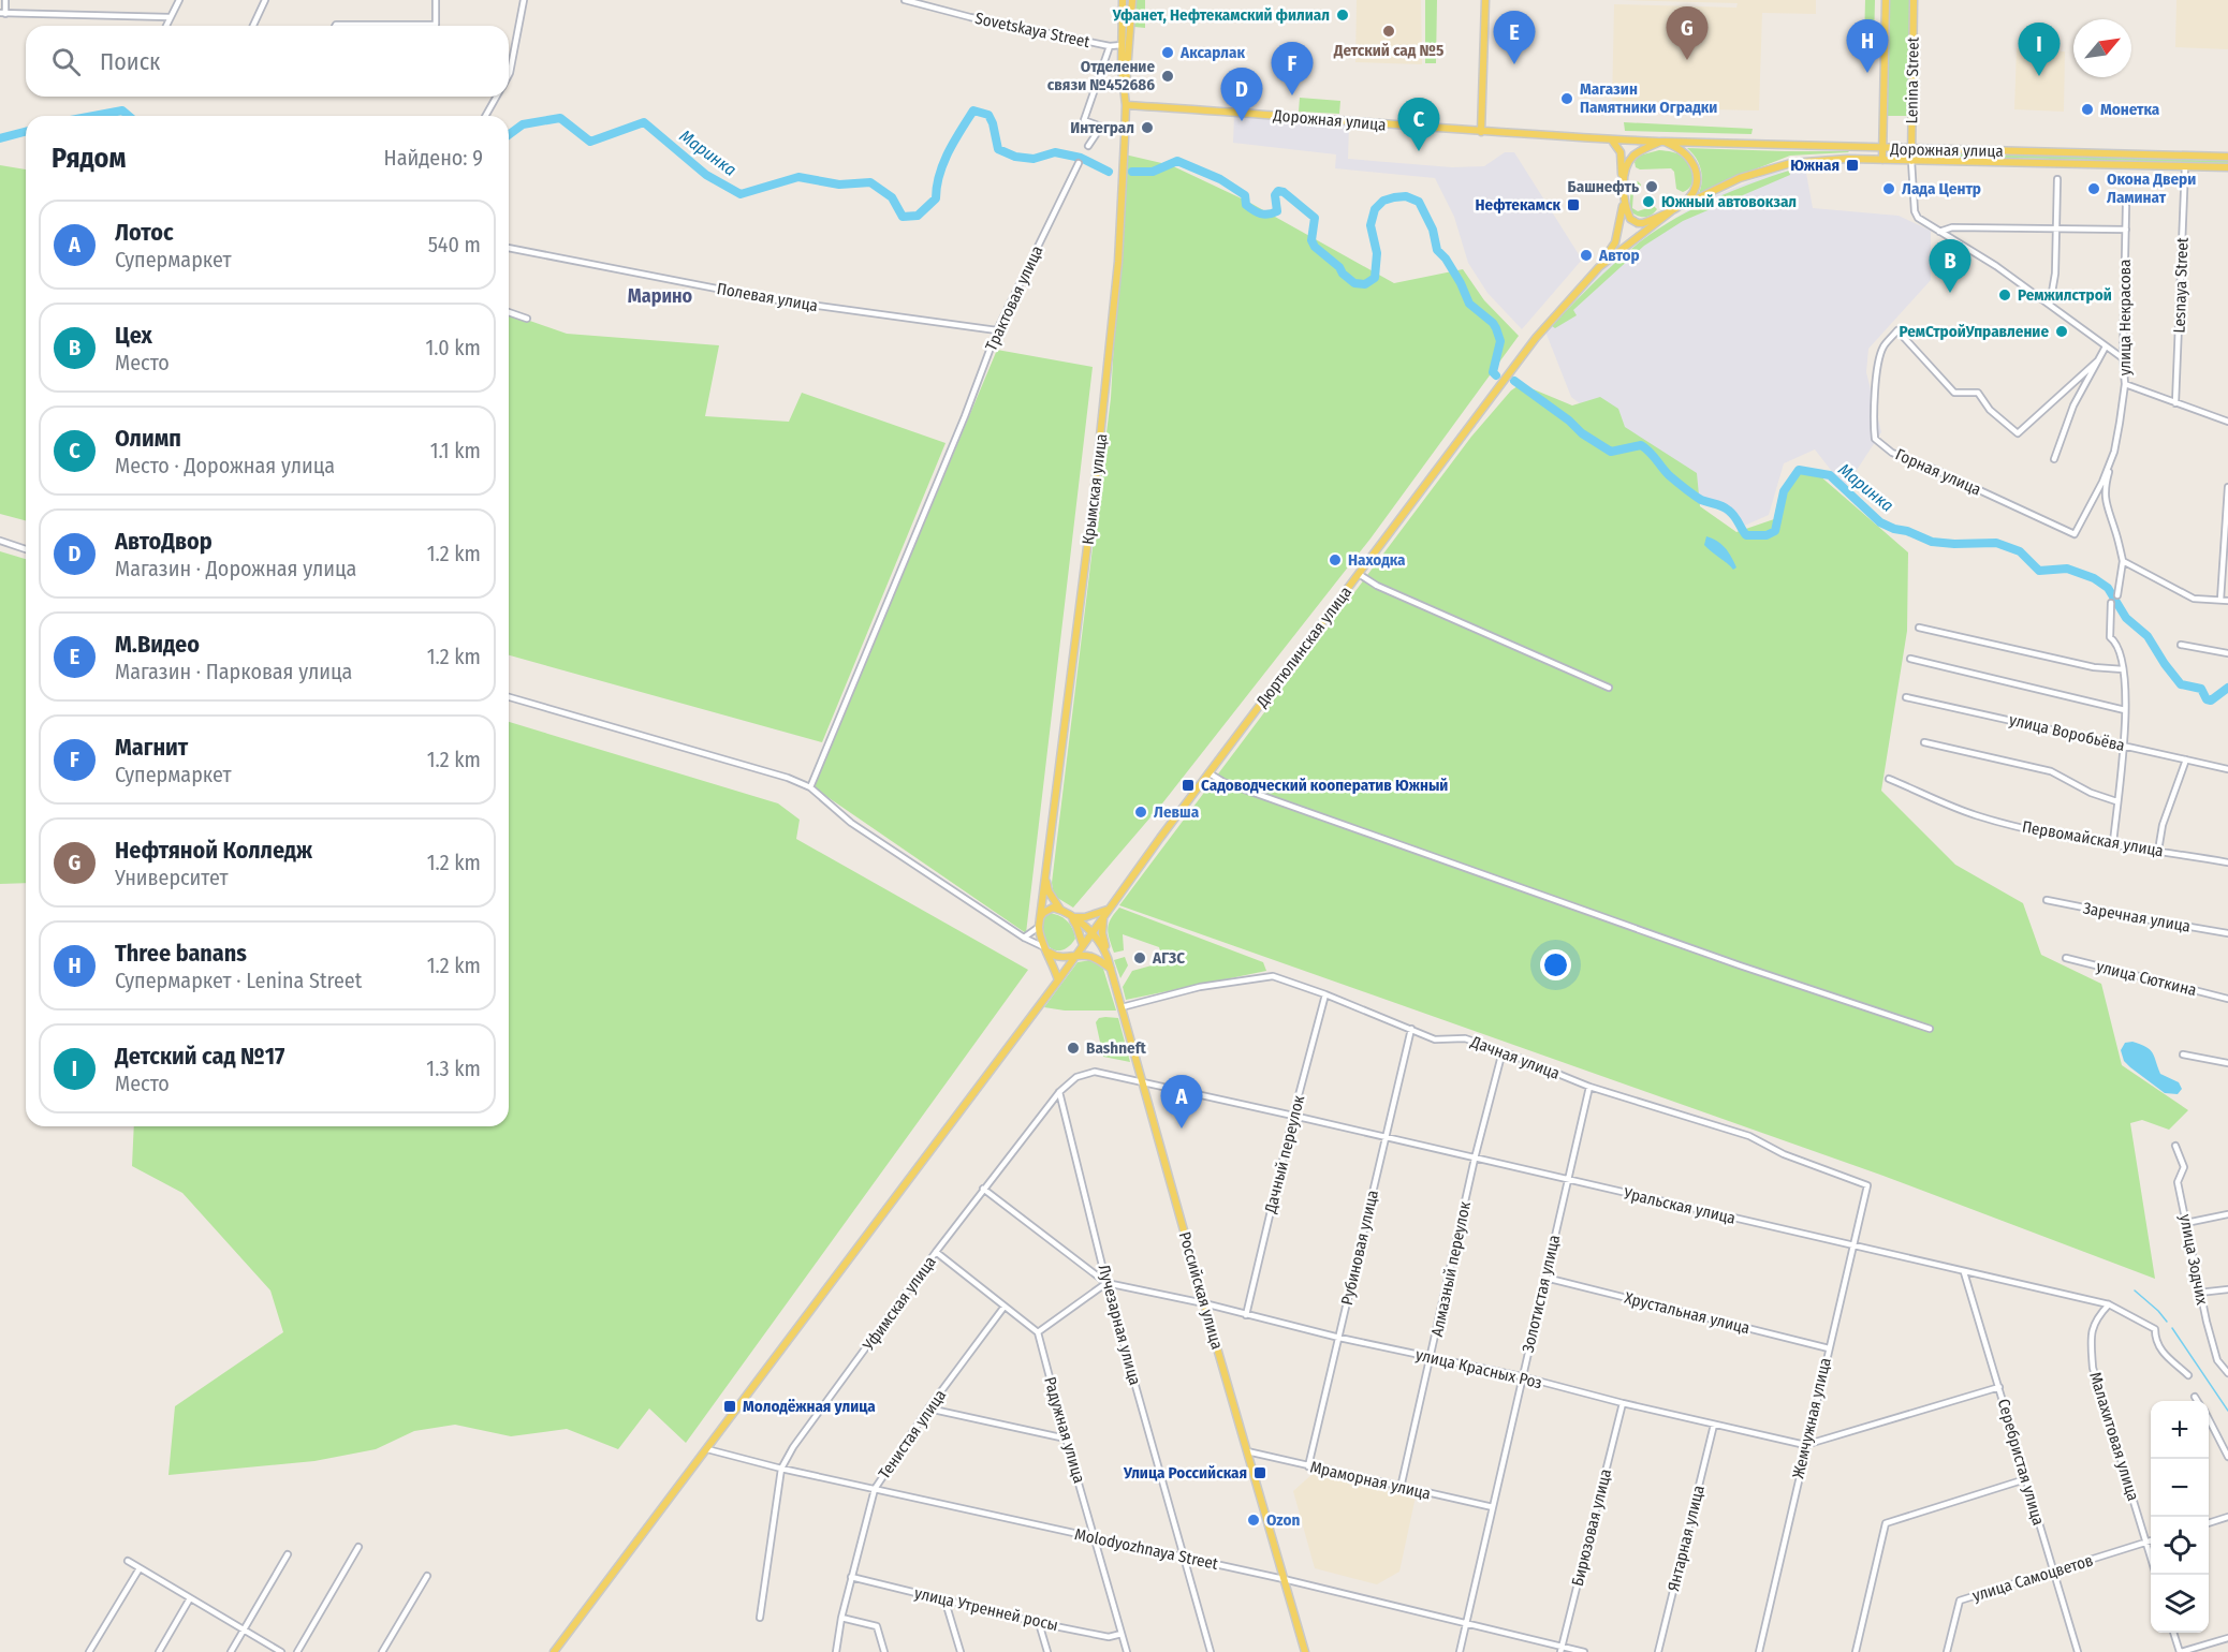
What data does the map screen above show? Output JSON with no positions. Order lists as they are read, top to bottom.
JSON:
{
  "streets": {
    "main road": [
      "Lenina Street",
      "Дорожная улица",
      "Крымская улица",
      "Дюртюлинская улица",
      "Российская улица"
    ],
    "street": [
      "Sovetskaya Street",
      "Lesnaya Street",
      "Полевая улица",
      "Трактовая улица",
      "улица Некрасова",
      "Горная улица",
      "улица Воробьёва",
      "Первомайская улица",
      "Заречная улица",
      "улица Сюткина",
      "Дачная улица",
      "Дачный переулок",
      "Уральская улица",
      "Рубиновая улица",
      "улица Зодчих",
      "Алмазный переулок",
      "Золотистая улица",
      "Уфимская улица",
      "Хрустальная улица",
      "Лучезарная улица",
      "улица Красных Роз",
      "Жемчужная улица",
      "Радужная улица",
      "Тенистая улица",
      "Малахитовая улица",
      "Серебристая улица",
      "Мраморная улица",
      "Бирюзовая улица",
      "Янтарная улица",
      "Molodyozhnaya Street",
      "улица Самоцветов",
      "улица Утренней росы"
    ]
  },
  "crossings": [
    ["Lenina Street", "Дорожная улица"],
    ["Дорожная улица", "Lesnaya Street"],
    ["Дорожная улица", "Крымская улица"],
    ["Дорожная улица", "Дюртюлинская улица"],
    ["Полевая улица", "Трактовая улица"],
    ["улица Некрасова", "Горная улица"],
    ["Крымская улица", "Дюртюлинская улица"],
    ["Дюртюлинская улица", "Российская улица"],
    ["Дачная улица", "Дачный переулок"],
    ["Дачная улица", "Рубиновая улица"],
    ["Дачная улица", "Алмазный переулок"],
    ["Дачная улица", "Российская улица"],
    ["Дачная улица", "Золотистая улица"],
    ["Дачная улица", "Жемчужная улица"],
    ["Дачный переулок", "Уральская улица"],
    ["Дачный переулок", "улица Красных Роз"],
    ["Уральская улица", "Рубиновая улица"],
    ["Уральская улица", "Алмазный переулок"],
    ["Уральская улица", "Российская улица"],
    ["Уральская улица", "Золотистая улица"],
    ["Уральская улица", "Уфимская улица"],
    ["Уральская улица", "Жемчужная улица"],
    ["Уральская улица", "Малахитовая улица"],
    ["Уральская улица", "Серебристая улица"],
    ["Рубиновая улица", "улица Красных Роз"],
    ["Рубиновая улица", "Мраморная улица"],
    ["Алмазный переулок", "улица Красных Роз"],
    ["Алмазный переулок", "Мраморная улица"],
    ["Российская улица", "Уфимская улица"],
    ["Российская улица", "улица Красных Роз"],
    ["Российская улица", "Мраморная улица"],
    ["Российская улица", "Molodyozhnaya Street"],
    ["Золотистая улица", "Хрустальная улица"],
    ["Золотистая улица", "улица Красных Роз"],
    ["Золотистая улица", "Мраморная улица"],
    ["Золотистая улица", "Molodyozhnaya Street"],
    ["Уфимская улица", "Лучезарная улица"],
    ["Уфимская улица", "улица Красных Роз"],
    ["Уфимская улица", "Molodyozhnaya Street"],
    ["Хрустальная улица", "Жемчужная улица"],
    ["Лучезарная улица", "улица Красных Роз"],
    ["Лучезарная улица", "Molodyozhnaya Street"],
    ["улица Красных Роз", "Жемчужная улица"],
    ["улица Красных Роз", "Серебристая улица"],
    ["улица Красных Роз", "Бирюзовая улица"],
    ["улица Красных Роз", "Янтарная улица"],
    ["Радужная улица", "Molodyozhnaya Street"],
    ["Радужная улица", "улица Утренней росы"],
    ["Тенистая улица", "Molodyozhnaya Street"],
    ["Тенистая улица", "улица Утренней росы"],
    ["Малахитовая улица", "улица Самоцветов"],
    ["Серебристая улица", "улица Самоцветов"],
    ["Бирюзовая улица", "Molodyozhnaya Street"]
  ],
  "districts": ["Марино"],
  "water": ["Маринка"],
  "places": {
    "other": [
      "Уфанет, Нефтекамский филиал",
      "Детский сад №5",
      "Аксарлак",
      "Отделение связи №452686",
      "Магазин Памятники Оградки",
      "Монетка",
      "Интеграл",
      "Башнефть",
      "Лада Центр",
      "Окона Двери Ламинат",
      "Южный автовокзал",
      "Автор",
      "Ремжилстрой",
      "РемСтройУправление",
      "Находка",
      "Левша",
      "АГЗС",
      "Bashneft",
      "Ozon"
    ],
    "transit": [
      "Южная",
      "Нефтекамск",
      "Садоводческий кооператив Южный",
      "Молодёжная улица",
      "Улица Российская"
    ]
  },
  "north": "top right",
  "page": {
    "pins": [
      "G",
      "E",
      "H",
      "I",
      "F",
      "D",
      "C",
      "B",
      "A"
    ],
    "search": "Поиск",
    "heading": ["Рядом", "Найдено: 9"],
    "list": [
      {
        "mark": "A",
        "name": "Лотос",
        "note": "Супермаркет",
        "value": "540 m"
      },
      {
        "mark": "B",
        "name": "Цех",
        "note": "Место",
        "value": "1.0 km"
      },
      {
        "mark": "C",
        "name": "Олимп",
        "note": "Место · Дорожная улица",
        "value": "1.1 km"
      },
      {
        "mark": "D",
        "name": "АвтоДвор",
        "note": "Магазин · Дорожная улица",
        "value": "1.2 km"
      },
      {
        "mark": "E",
        "name": "М.Видео",
        "note": "Магазин · Парковая улица",
        "value": "1.2 km"
      },
      {
        "mark": "F",
        "name": "Магнит",
        "note": "Супермаркет",
        "value": "1.2 km"
      },
      {
        "mark": "G",
        "name": "Нефтяной Колледж",
        "note": "Университет",
        "value": "1.2 km"
      },
      {
        "mark": "H",
        "name": "Three banans",
        "note": "Супермаркет · Lenina Street",
        "value": "1.2 km"
      },
      {
        "mark": "I",
        "name": "Детский сад №17",
        "note": "Место",
        "value": "1.3 km"
      }
    ],
    "map_buttons": ["+", "−"]
  }
}
